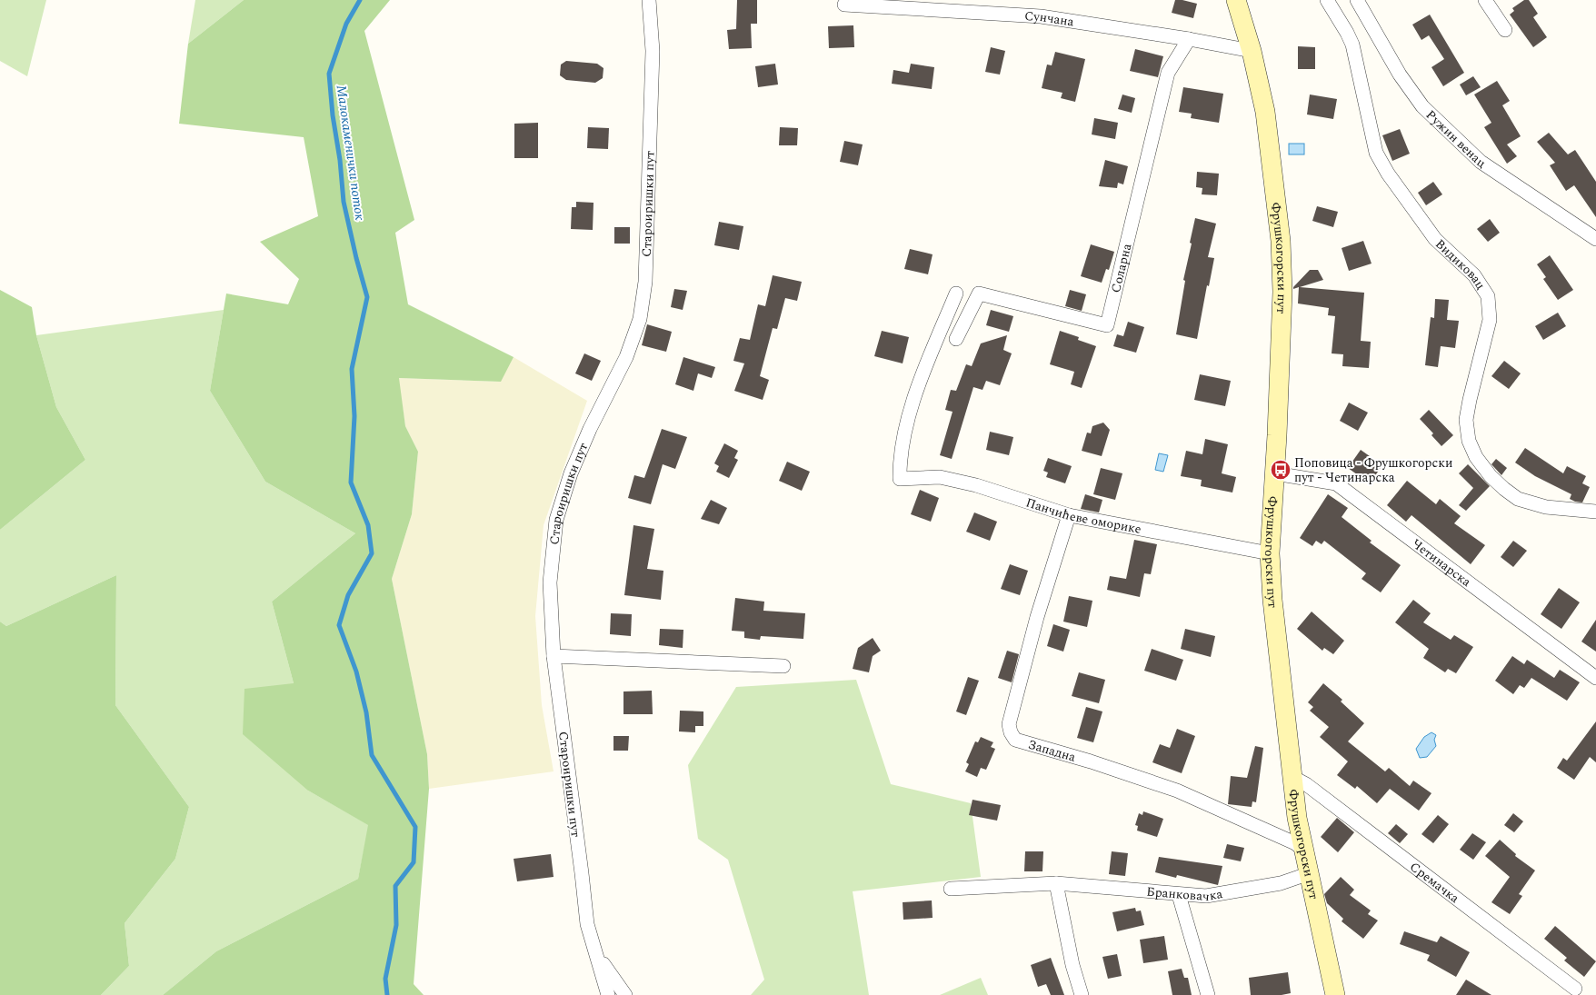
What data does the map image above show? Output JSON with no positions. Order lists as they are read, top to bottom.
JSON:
{
  "streets": {
    "street": [
      "Сунчана",
      "Ружин венац",
      "Староиришки пут",
      "Фрушкогорски пут",
      "Видиковац",
      "Соларна",
      "Панчићеве оморике",
      "Четинарска",
      "Западна",
      "Сремачка",
      "Бранковачка"
    ]
  },
  "crossings": [
    ["Сунчана", "Фрушкогорски пут"],
    ["Сунчана", "Соларна"],
    ["Фрушкогорски пут", "Панчићеве оморике"],
    ["Фрушкогорски пут", "Четинарска"],
    ["Фрушкогорски пут", "Западна"],
    ["Фрушкогорски пут", "Сремачка"],
    ["Фрушкогорски пут", "Бранковачка"],
    ["Панчићеве оморике", "Западна"]
  ],
  "water": ["Малокаменички поток"],
  "places": {
    "bus stop": ["Поповица - Фрушкогорски пут - Четинарска"]
  }
}
